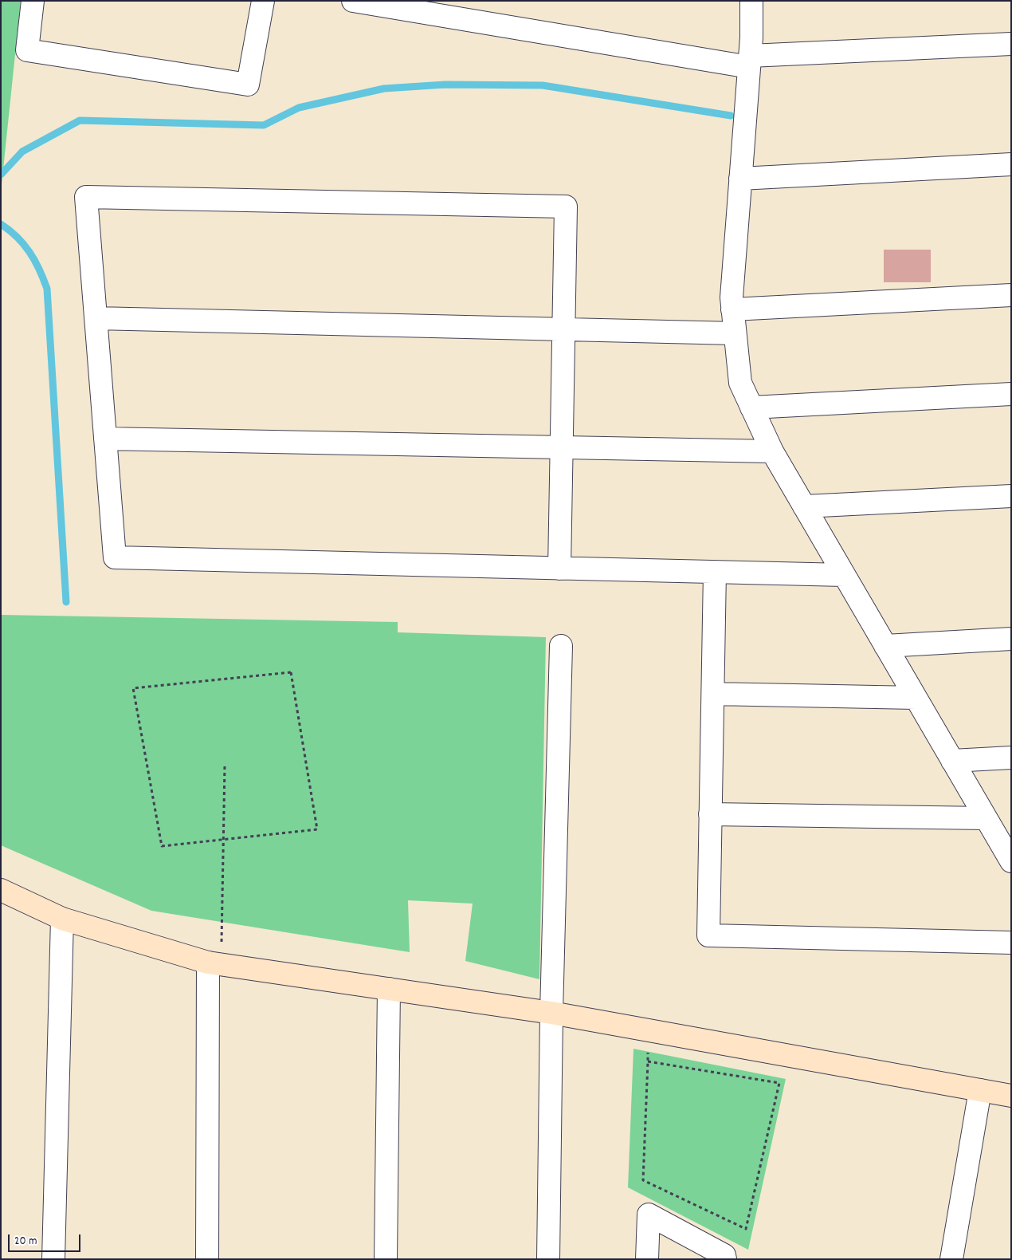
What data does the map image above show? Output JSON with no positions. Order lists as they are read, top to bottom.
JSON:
{
  "scale_bar": "20 m"
}
